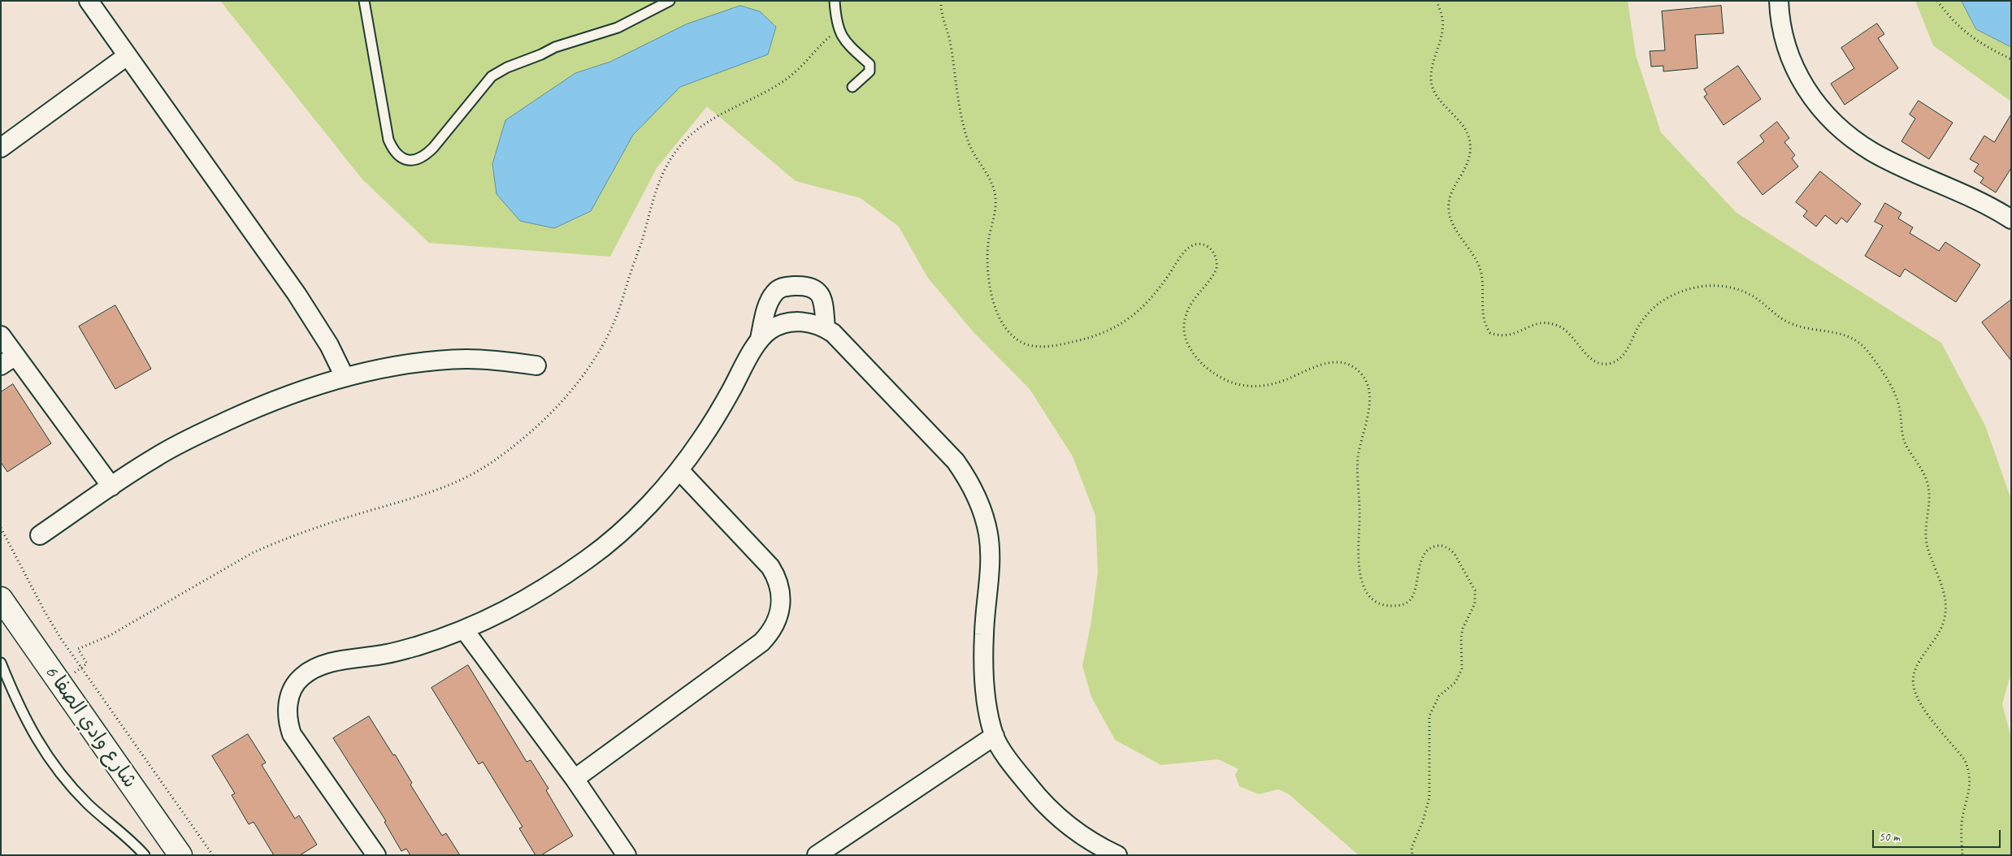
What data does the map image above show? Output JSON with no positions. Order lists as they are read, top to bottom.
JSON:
{
  "streets": {
    "main road": ["شارع وادي الصفا 6"]
  },
  "scale_bar": "50 m"
}
